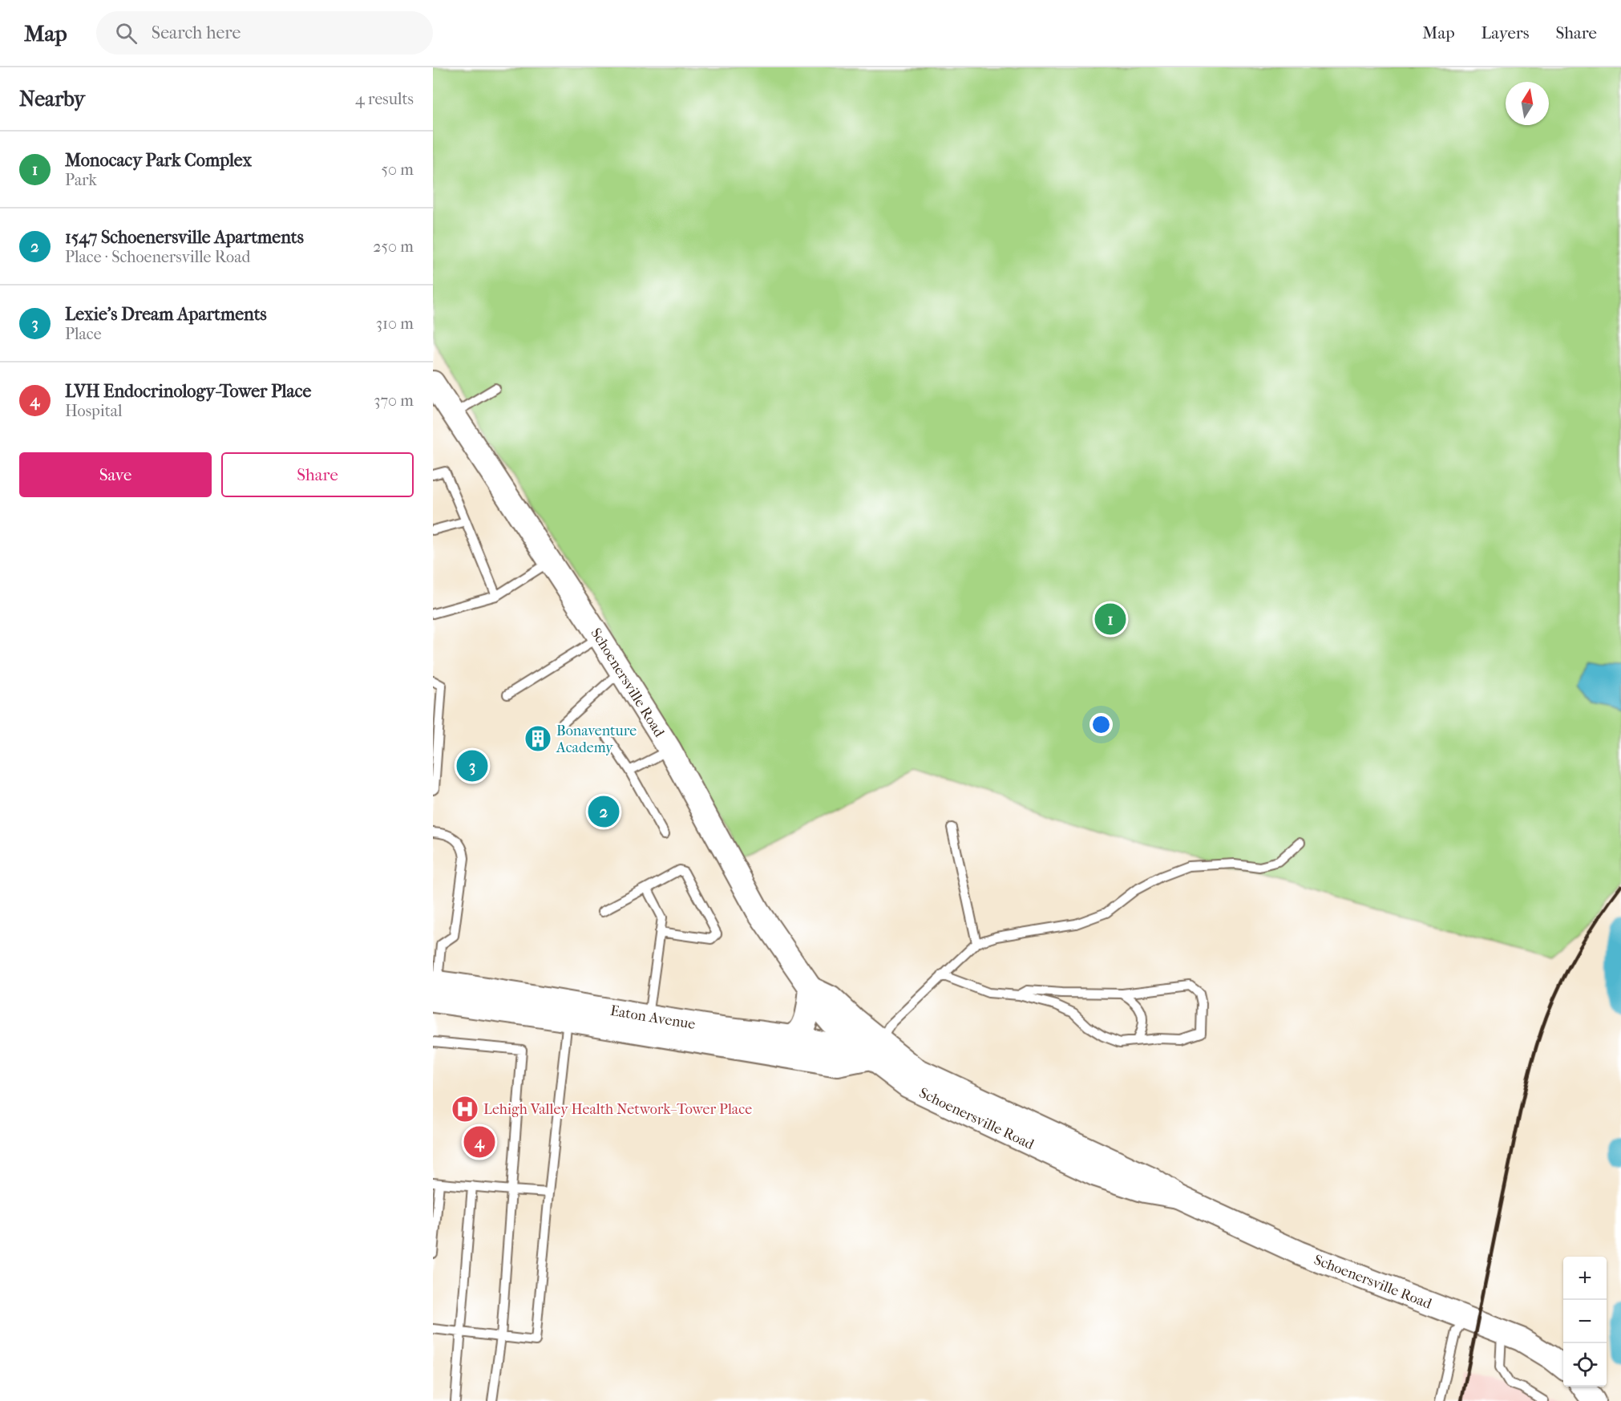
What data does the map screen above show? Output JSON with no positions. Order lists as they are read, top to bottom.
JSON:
{
  "streets": {
    "main road": ["Schoenersville Road", "Eaton Avenue"]
  },
  "crossings": [
    ["Schoenersville Road", "Eaton Avenue"]
  ],
  "places": {
    "building": ["Bonaventure Academy"],
    "hospital": ["Lehigh Valley Health Network–Tower Place"]
  },
  "north": "top",
  "page": {
    "header": "Map",
    "search": "Search here",
    "nav": ["Map", "Layers", "Share"],
    "heading": ["Nearby", "4 results"],
    "list": [
      {
        "mark": "1",
        "name": "Monocacy Park Complex",
        "note": "Park",
        "value": "50 m"
      },
      {
        "mark": "2",
        "name": "1547 Schoenersville Apartments",
        "note": "Place · Schoenersville Road",
        "value": "250 m"
      },
      {
        "mark": "3",
        "name": "Lexie's Dream Apartments",
        "note": "Place",
        "value": "310 m"
      },
      {
        "mark": "4",
        "name": "LVH Endocrinology-Tower Place",
        "note": "Hospital",
        "value": "370 m"
      }
    ],
    "buttons": ["Save", "Share"],
    "pins": [
      "1",
      "3",
      "2",
      "4"
    ],
    "map_buttons": ["+", "−"]
  }
}
